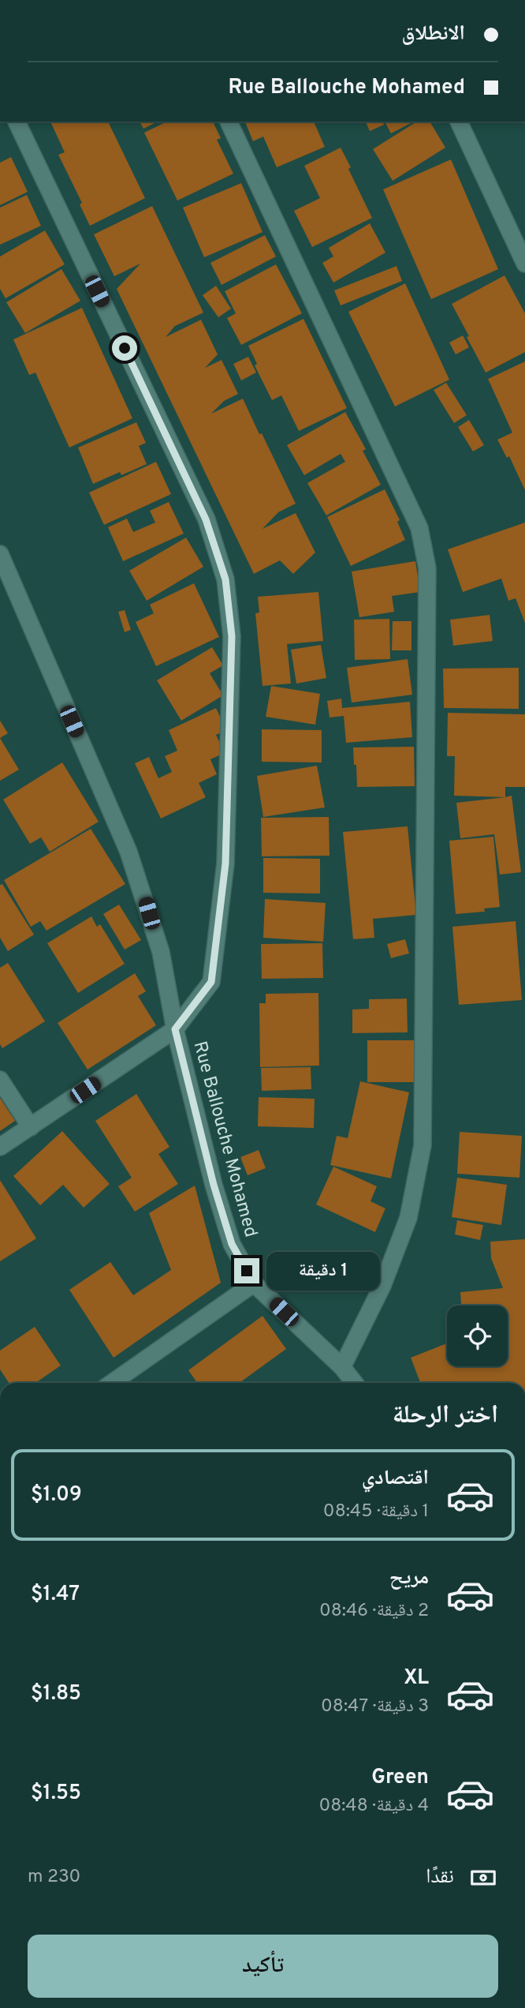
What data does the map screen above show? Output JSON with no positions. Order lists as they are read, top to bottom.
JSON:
{
  "streets": {
    "street": ["Rue Ballouche Mohamed"]
  },
  "page": {
    "banner": ["الانطلاق", "Rue Ballouche Mohamed"],
    "bubble": "1 دقيقة",
    "heading": "اختر الرحلة",
    "list": [
      {
        "name": "اقتصادي",
        "note": "1 دقيقة · 08:45",
        "value": "$1.09"
      },
      {
        "name": "مريح",
        "note": "2 دقيقة · 08:46",
        "value": "$1.47"
      },
      {
        "name": "XL",
        "note": "3 دقيقة · 08:47",
        "value": "$1.85"
      },
      {
        "name": "Green",
        "note": "4 دقيقة · 08:48",
        "value": "$1.55"
      }
    ],
    "pay": ["نقدًا", "230 m"],
    "buttons": "تأكيد"
  }
}
